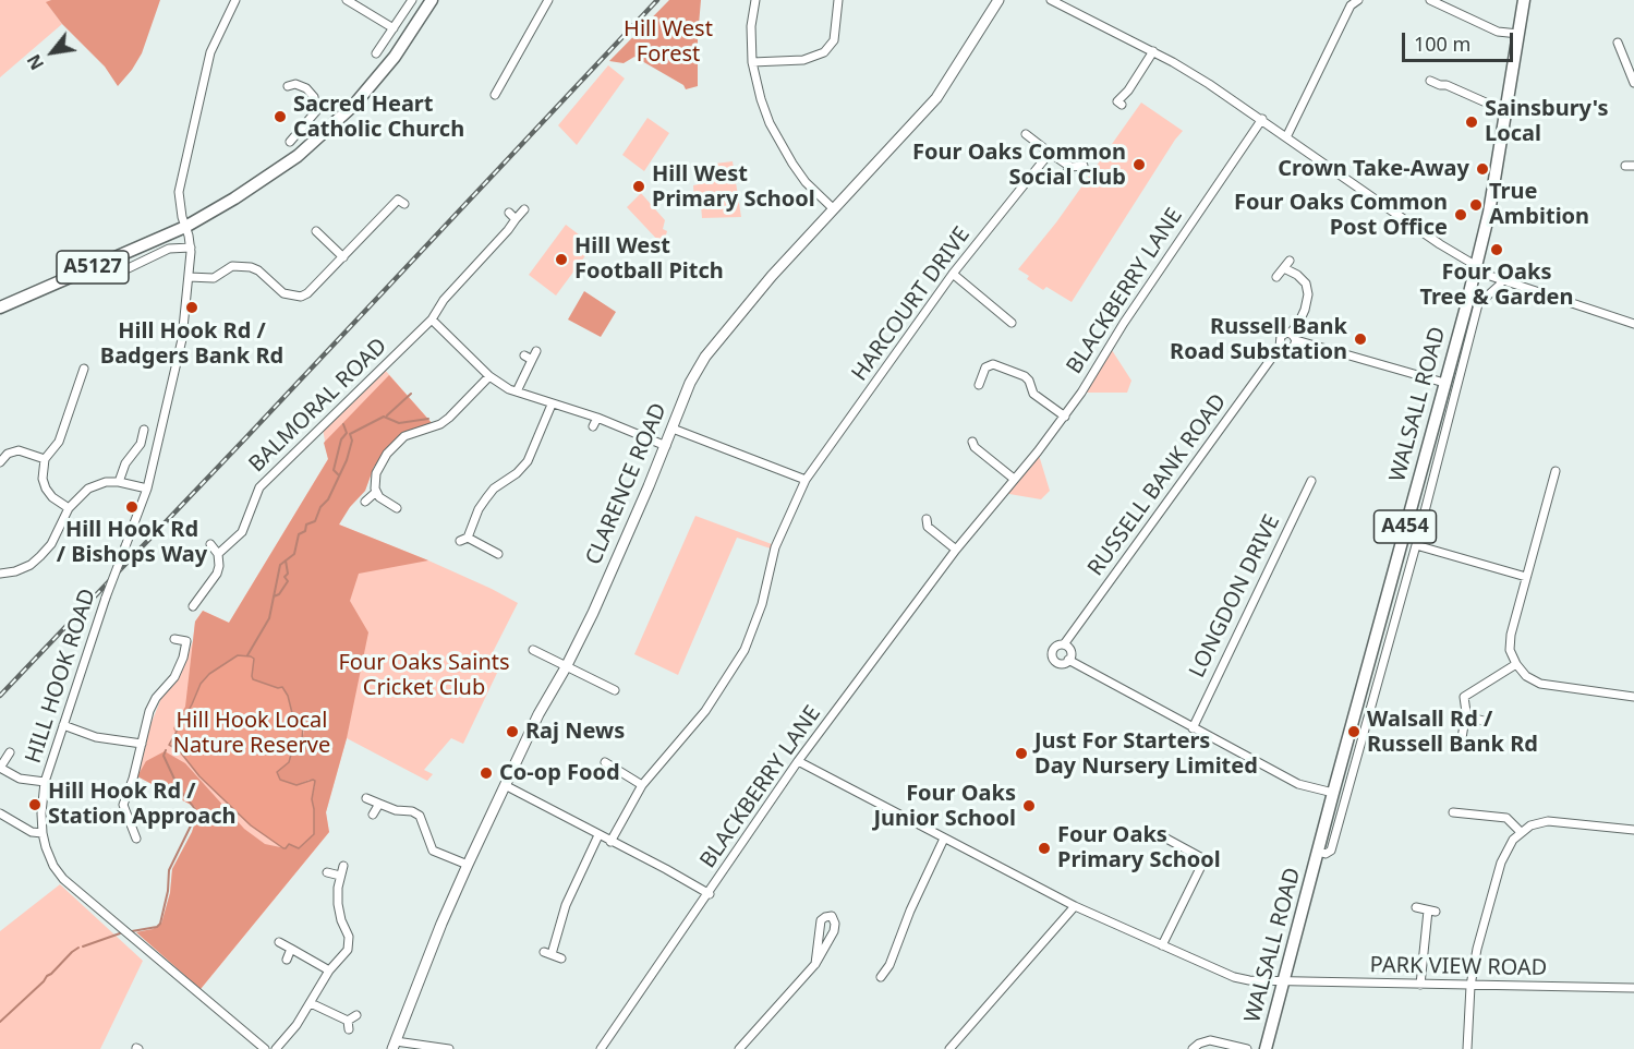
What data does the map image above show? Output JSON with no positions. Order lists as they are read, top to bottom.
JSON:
{
  "streets": {
    "main road": ["A5127", "WALSALL ROAD", "A454"],
    "street": [
      "BLACKBERRY LANE",
      "HARCOURT DRIVE",
      "BALMORAL ROAD",
      "CLARENCE ROAD",
      "RUSSELL BANK ROAD",
      "LONGDON DRIVE",
      "HILL HOOK ROAD",
      "PARK VIEW ROAD"
    ]
  },
  "crossings": [
    ["A5127", "HILL HOOK ROAD"],
    ["BLACKBERRY LANE", "PARK VIEW ROAD"],
    ["WALSALL ROAD", "PARK VIEW ROAD"]
  ],
  "parks": ["Hill West Forest", "Four Oaks Saints Cricket Club", "Hill Hook Local Nature Reserve"],
  "places": [
    "Sacred Heart Catholic Church",
    "Sainsbury's Local",
    "Four Oaks Common Social Club",
    "Crown Take-Away",
    "Hill West Primary School",
    "True Ambition",
    "Four Oaks Common Post Office",
    "Four Oaks Tree & Garden",
    "Hill West Football Pitch",
    "Hill Hook Rd / Badgers Bank Rd",
    "Russell Bank Road Substation",
    "Hill Hook Rd / Bishops Way",
    "Raj News",
    "Walsall Rd / Russell Bank Rd",
    "Just For Starters Day Nursery Limited",
    "Co-op Food",
    "Hill Hook Rd / Station Approach",
    "Four Oaks Junior School",
    "Four Oaks Primary School"
  ],
  "scale_bar": "100 m",
  "north": "bottom left"
}
